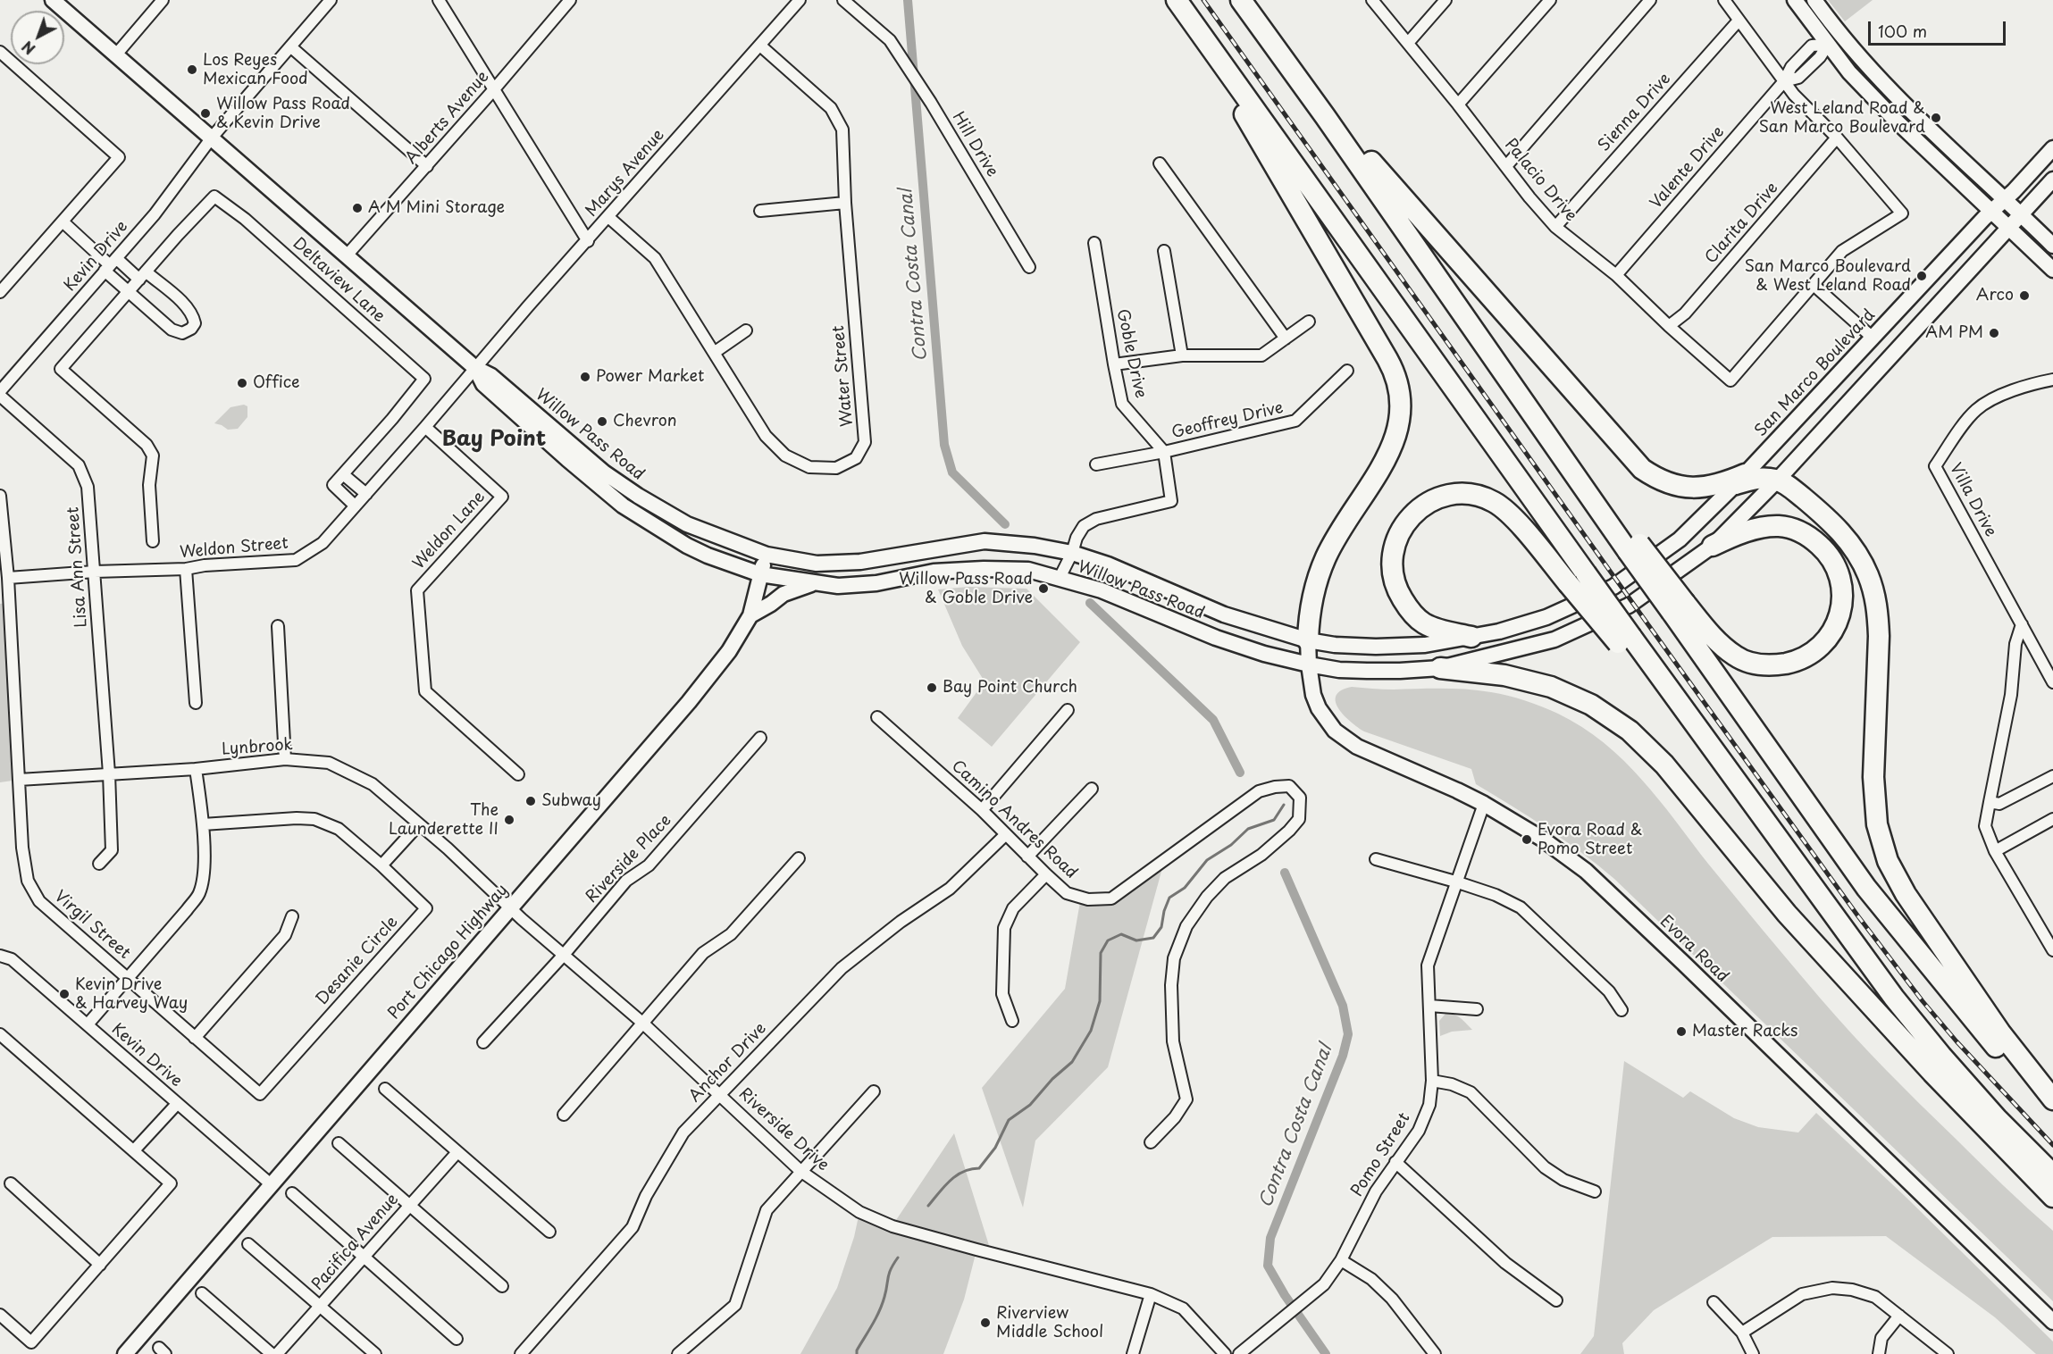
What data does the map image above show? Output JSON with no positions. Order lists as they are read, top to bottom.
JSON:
{
  "streets": {
    "main road": [
      "San Marco Boulevard",
      "Willow Pass Road",
      "Evora Road",
      "Port Chicago Highway"
    ],
    "street": [
      "Sienna Drive",
      "Alberts Avenue",
      "Hill Drive",
      "Valente Drive",
      "Marys Avenue",
      "Palacio Drive",
      "Clarita Drive",
      "Kevin Drive",
      "Deltaview Lane",
      "Goble Drive",
      "Water Street",
      "Geoffrey Drive",
      "Villa Drive",
      "Weldon Lane",
      "Weldon Street",
      "Lisa Ann Street",
      "Lynbrook",
      "Camino Andres Road",
      "Riverside Place",
      "Virgil Street",
      "Desanie Circle",
      "Anchor Drive",
      "Riverside Drive",
      "Pomo Street",
      "Pacifica Avenue"
    ]
  },
  "crossings": [
    ["Sienna Drive", "Palacio Drive"],
    ["Alberts Avenue", "Willow Pass Road"],
    ["Valente Drive", "Palacio Drive"],
    ["Marys Avenue", "Water Street"],
    ["Marys Avenue", "Willow Pass Road"],
    ["Marys Avenue", "Weldon Street"],
    ["Palacio Drive", "Clarita Drive"],
    ["Kevin Drive", "Willow Pass Road"],
    ["Kevin Drive", "Port Chicago Highway"],
    ["Deltaview Lane", "Weldon Street"],
    ["Goble Drive", "Geoffrey Drive"],
    ["San Marco Boulevard", "Willow Pass Road"],
    ["Willow Pass Road", "Weldon Street"],
    ["Willow Pass Road", "Evora Road"],
    ["Willow Pass Road", "Port Chicago Highway"],
    ["Weldon Lane", "Weldon Street"],
    ["Weldon Street", "Lisa Ann Street"],
    ["Weldon Street", "Virgil Street"],
    ["Lisa Ann Street", "Lynbrook"],
    ["Lynbrook", "Virgil Street"],
    ["Lynbrook", "Port Chicago Highway"],
    ["Lynbrook", "Riverside Drive"],
    ["Camino Andres Road", "Anchor Drive"],
    ["Riverside Place", "Riverside Drive"],
    ["Virgil Street", "Desanie Circle"],
    ["Evora Road", "Pomo Street"],
    ["Port Chicago Highway", "Riverside Drive"],
    ["Anchor Drive", "Riverside Drive"]
  ],
  "districts": ["Bay Point"],
  "water": ["Contra Costa Canal"],
  "places": [
    "Los Reyes Mexican Food",
    "Willow Pass Road & Kevin Drive",
    "West Leland Road & San Marco Boulevard",
    "A M Mini Storage",
    "San Marco Boulevard & West Leland Road",
    "Arco",
    "AM PM",
    "Power Market",
    "Office",
    "Chevron",
    "Willow Pass Road & Goble Drive",
    "Bay Point Church",
    "Subway",
    "The Launderette II",
    "Evora Road & Pomo Street",
    "Kevin Drive & Harvey Way",
    "Master Racks",
    "Riverview Middle School"
  ],
  "scale_bar": "100 m",
  "north": "bottom left"
}
